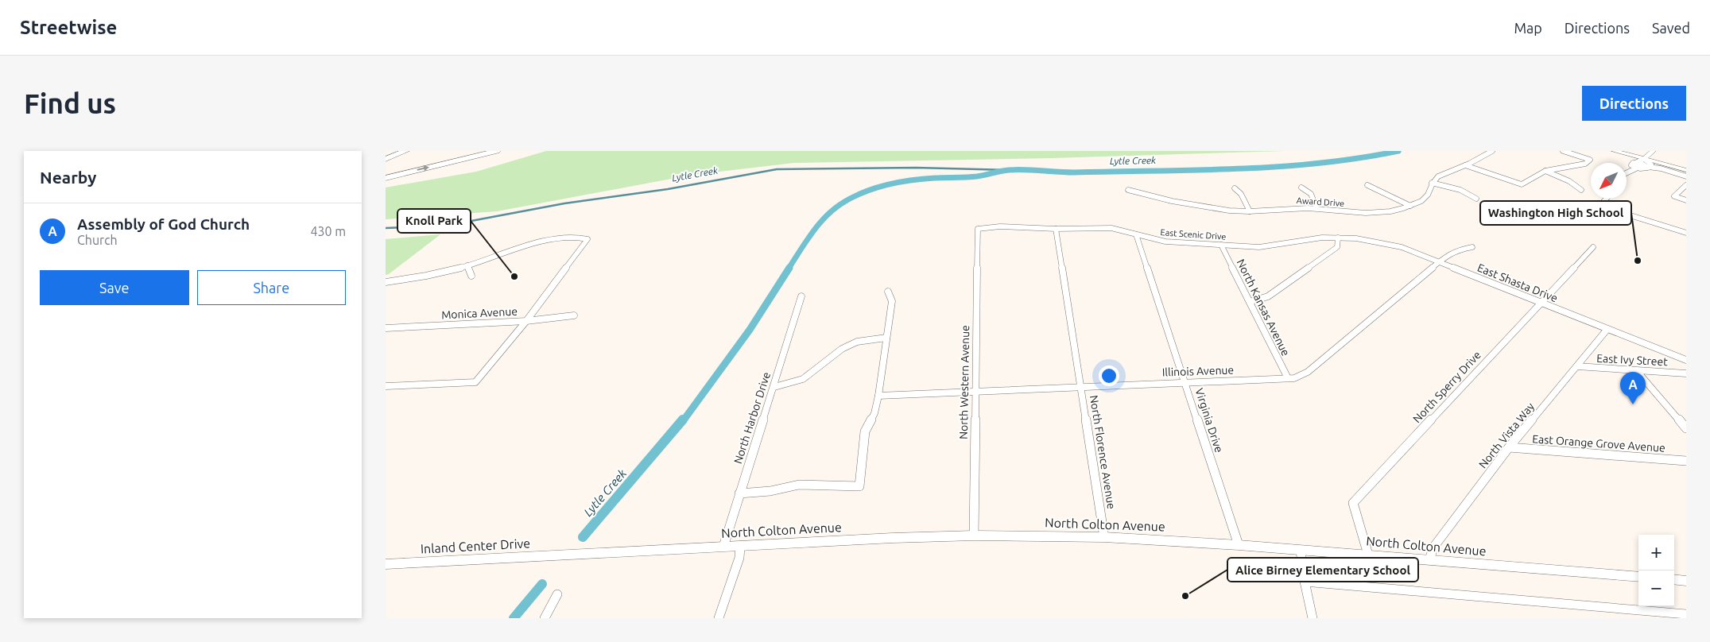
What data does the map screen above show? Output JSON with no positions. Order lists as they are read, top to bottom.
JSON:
{
  "streets": {
    "main road": ["North Colton Avenue", "Inland Center Drive"],
    "street": [
      "Award Drive",
      "East Scenic Drive",
      "East Shasta Drive",
      "North Kansas Avenue",
      "Monica Avenue",
      "East Ivy Street",
      "Illinois Avenue",
      "North Western Avenue",
      "North Sperry Drive",
      "North Harbor Drive",
      "Virginia Drive",
      "North Vista Way",
      "East Orange Grove Avenue",
      "North Florence Avenue"
    ]
  },
  "crossings": [
    ["East Scenic Drive", "East Shasta Drive"],
    ["East Scenic Drive", "North Kansas Avenue"],
    ["East Scenic Drive", "North Western Avenue"],
    ["East Scenic Drive", "Virginia Drive"],
    ["East Scenic Drive", "North Florence Avenue"],
    ["East Shasta Drive", "Illinois Avenue"],
    ["East Shasta Drive", "North Sperry Drive"],
    ["East Shasta Drive", "North Vista Way"],
    ["North Kansas Avenue", "Illinois Avenue"],
    ["East Ivy Street", "North Vista Way"],
    ["Illinois Avenue", "North Western Avenue"],
    ["Illinois Avenue", "Virginia Drive"],
    ["Illinois Avenue", "North Florence Avenue"],
    ["North Western Avenue", "North Colton Avenue"],
    ["North Sperry Drive", "North Colton Avenue"],
    ["North Harbor Drive", "North Colton Avenue"],
    ["Virginia Drive", "North Colton Avenue"],
    ["North Vista Way", "East Orange Grove Avenue"],
    ["North Vista Way", "North Colton Avenue"],
    ["North Florence Avenue", "North Colton Avenue"],
    ["North Colton Avenue", "Inland Center Drive"]
  ],
  "water": ["Lytle Creek"],
  "places": ["Washington High School", "Knoll Park", "Alice Birney Elementary School"],
  "north": "bottom left",
  "page": {
    "header": "Streetwise",
    "nav": ["Map", "Directions", "Saved"],
    "buttons": [
      "Directions",
      ["Save", "Share"]
    ],
    "title": "Find us",
    "heading": "Nearby",
    "list": [
      {
        "mark": "A",
        "name": "Assembly of God Church",
        "note": "Church",
        "value": "430 m"
      }
    ],
    "pins": "A",
    "map_buttons": ["+", "−"]
  }
}
